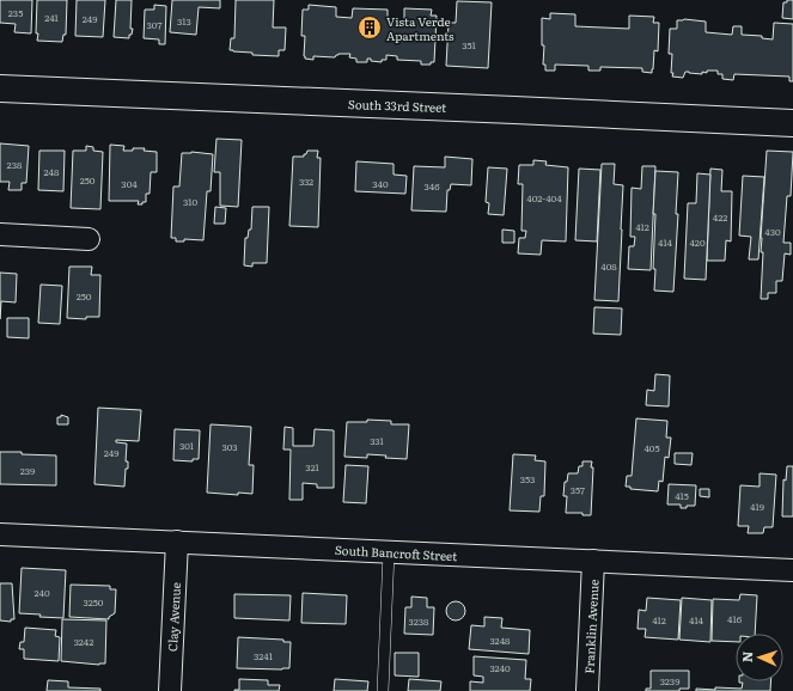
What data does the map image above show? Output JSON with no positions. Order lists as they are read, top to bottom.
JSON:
{
  "streets": {
    "street": [
      "South 33rd Street",
      "South Bancroft Street",
      "Clay Avenue",
      "Franklin Avenue"
    ]
  },
  "crossings": [
    ["South Bancroft Street", "Clay Avenue"],
    ["South Bancroft Street", "Franklin Avenue"]
  ],
  "places": {
    "building": ["Vista Verde Apartments"]
  },
  "house_numbers": [
    "235",
    "241",
    "249",
    "313",
    "307",
    "351",
    "238",
    "248",
    "250",
    "332",
    "304",
    "340",
    "346",
    "402-404",
    "310",
    "422",
    "412",
    "430",
    "414",
    "420",
    "408",
    "250",
    "331",
    "301",
    "303",
    "405",
    "249",
    "321",
    "239",
    "353",
    "357",
    "415",
    "419",
    "240",
    "3250",
    "416",
    "412",
    "414",
    "3238",
    "3248",
    "3242",
    "3241",
    "3240",
    "3239"
  ],
  "north": "left"
}
